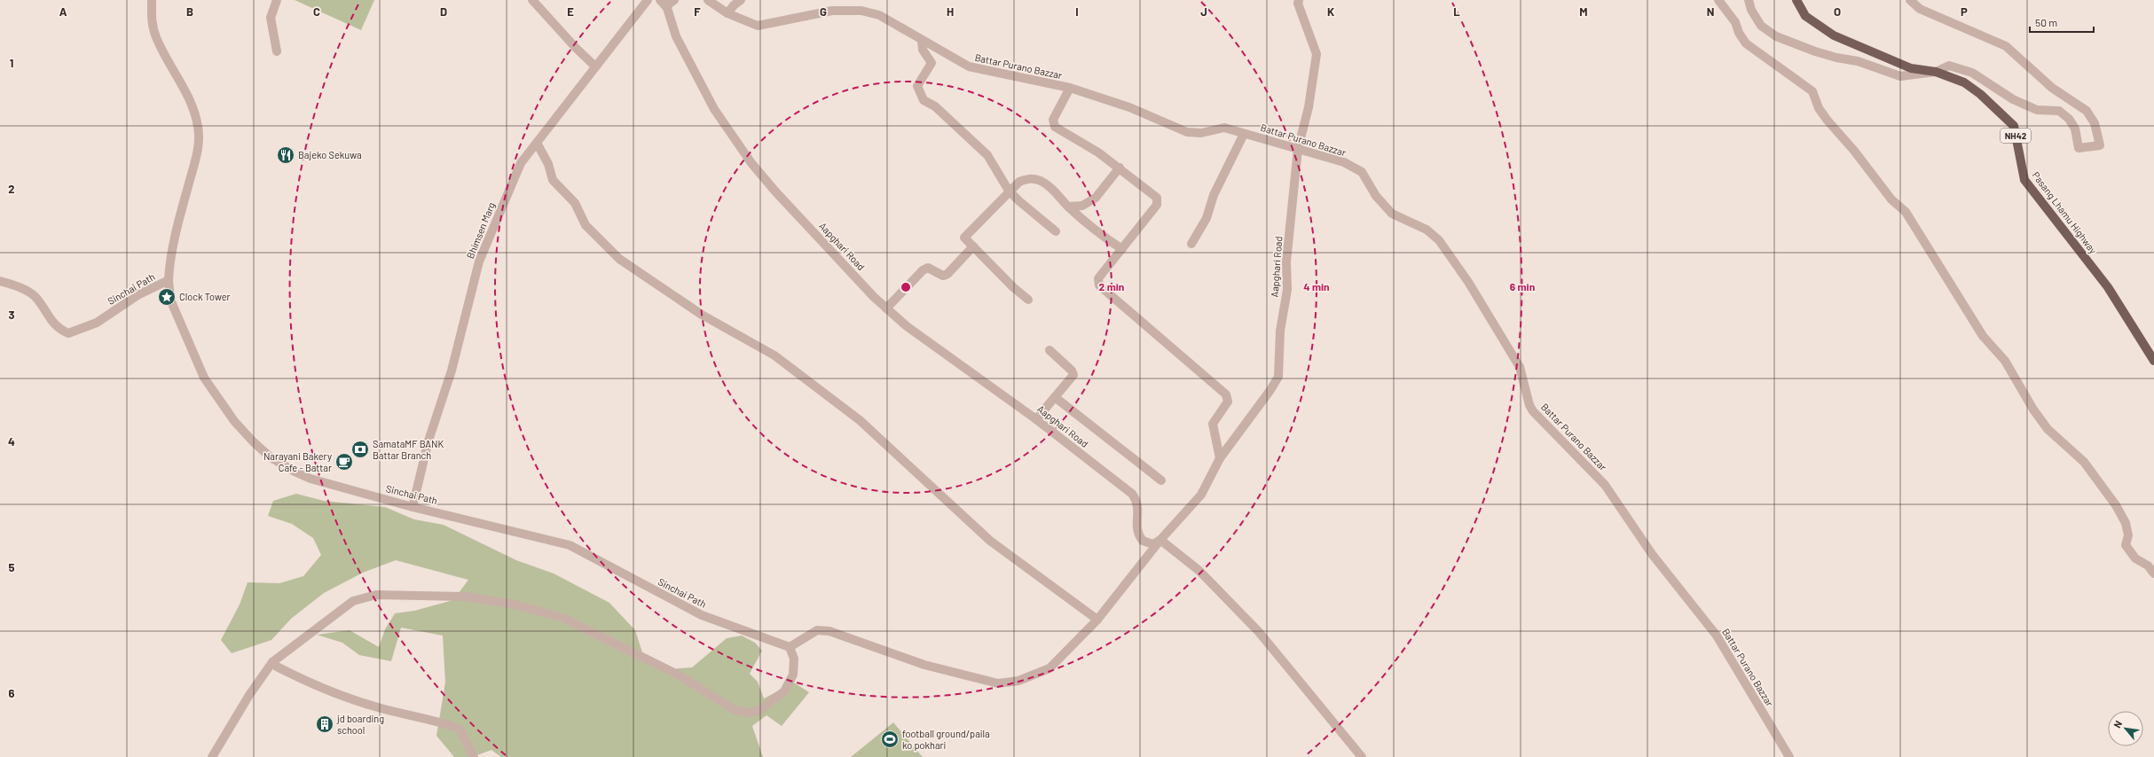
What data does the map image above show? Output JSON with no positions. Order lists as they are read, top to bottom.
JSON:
{
  "streets": {
    "main road": ["NH42", "Pasang Lhamu Highway"],
    "street": [
      "Battar Purano Bazzar",
      "Bhimsen Marg",
      "Aapghari Road",
      "Sinchai Path"
    ]
  },
  "crossings": [
    ["Battar Purano Bazzar", "Aapghari Road"],
    ["Bhimsen Marg", "Sinchai Path"]
  ],
  "places": {
    "restaurant": ["Bajeko Sekuwa"],
    "place": ["Clock Tower"],
    "bank": ["SamataMF BANK Battar Branch"],
    "cafe": ["Narayani Bakery Cafe - Battar"],
    "building": ["jd boarding school"],
    "sports": ["football ground/paila ko pokhari"]
  },
  "scale_bar": "50 m",
  "north": "top left",
  "grid": {
    "columns": [
      "A",
      "B",
      "C",
      "D",
      "E",
      "F",
      "G",
      "H",
      "I",
      "J",
      "K",
      "L",
      "M",
      "N",
      "O",
      "P"
    ],
    "rows": [
      "1",
      "2",
      "3",
      "4",
      "5",
      "6"
    ]
  },
  "rings": ["2 min", "4 min", "6 min"]
}
